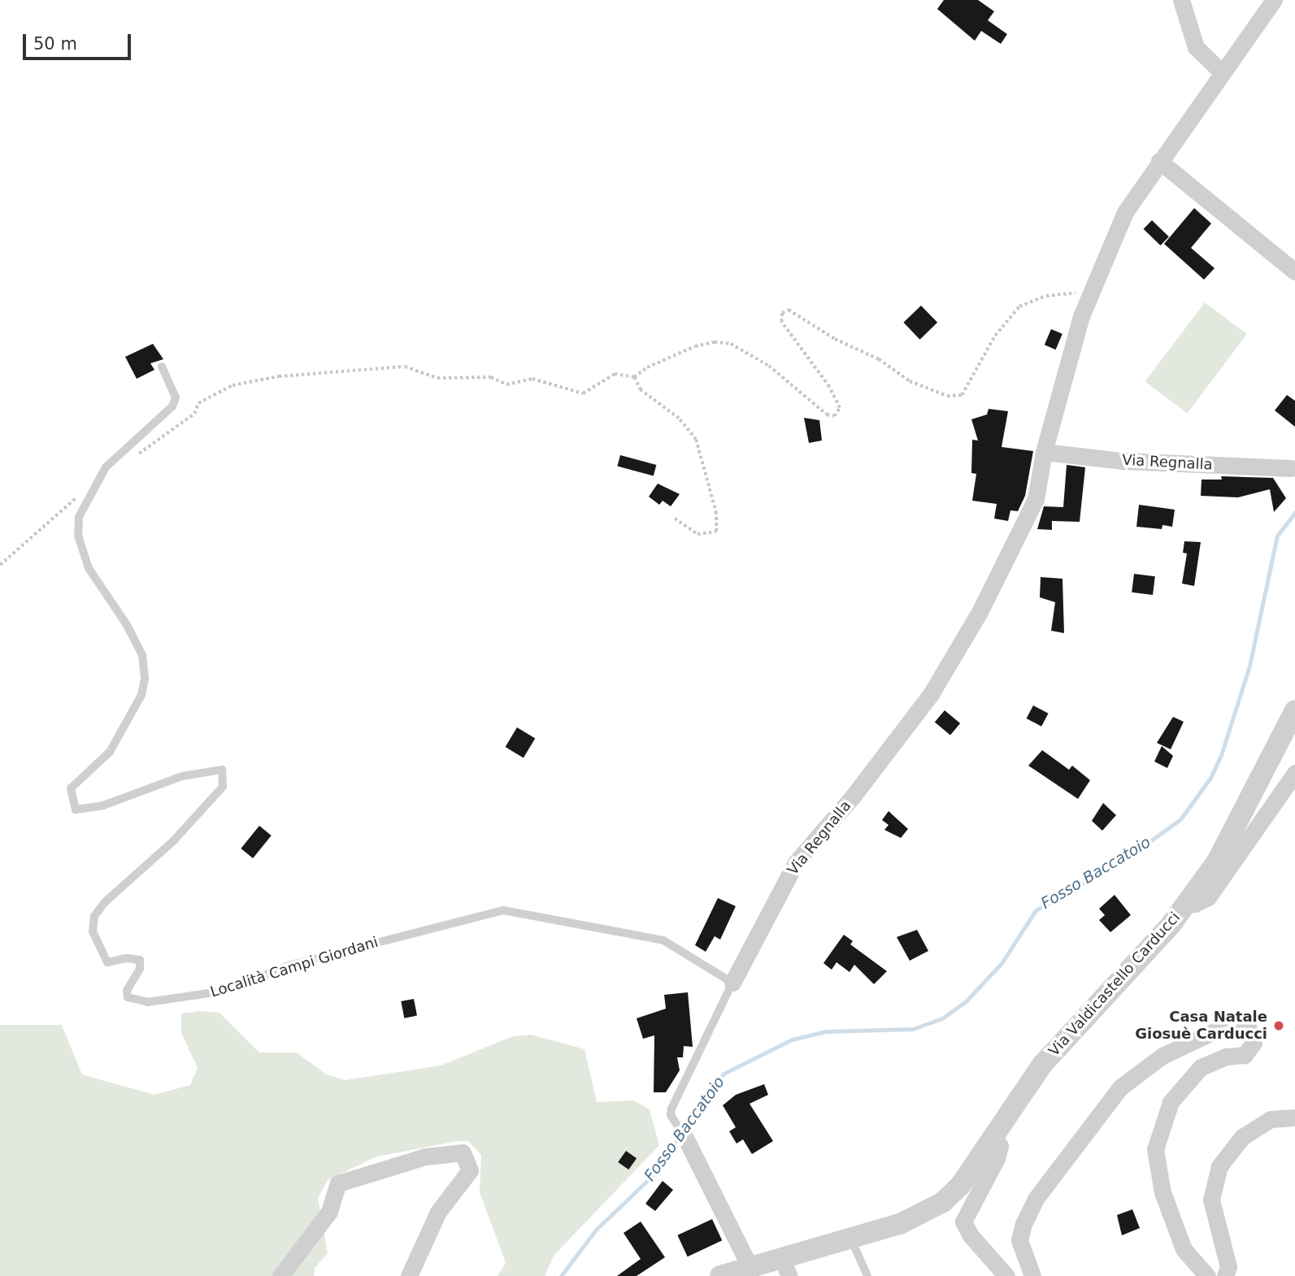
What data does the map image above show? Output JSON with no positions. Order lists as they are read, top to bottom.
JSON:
{
  "streets": {
    "street": ["Via Regnalla", "Via Valdicastello Carducci"],
    "lane": ["Località Campi Giordani"]
  },
  "crossings": [
    ["Via Regnalla", "Località Campi Giordani"],
    ["Via Regnalla", "Via Valdicastello Carducci"]
  ],
  "water": ["Fosso Baccatoio"],
  "places": ["Casa Natale Giosuè Carducci"],
  "scale_bar": "50 m"
}
